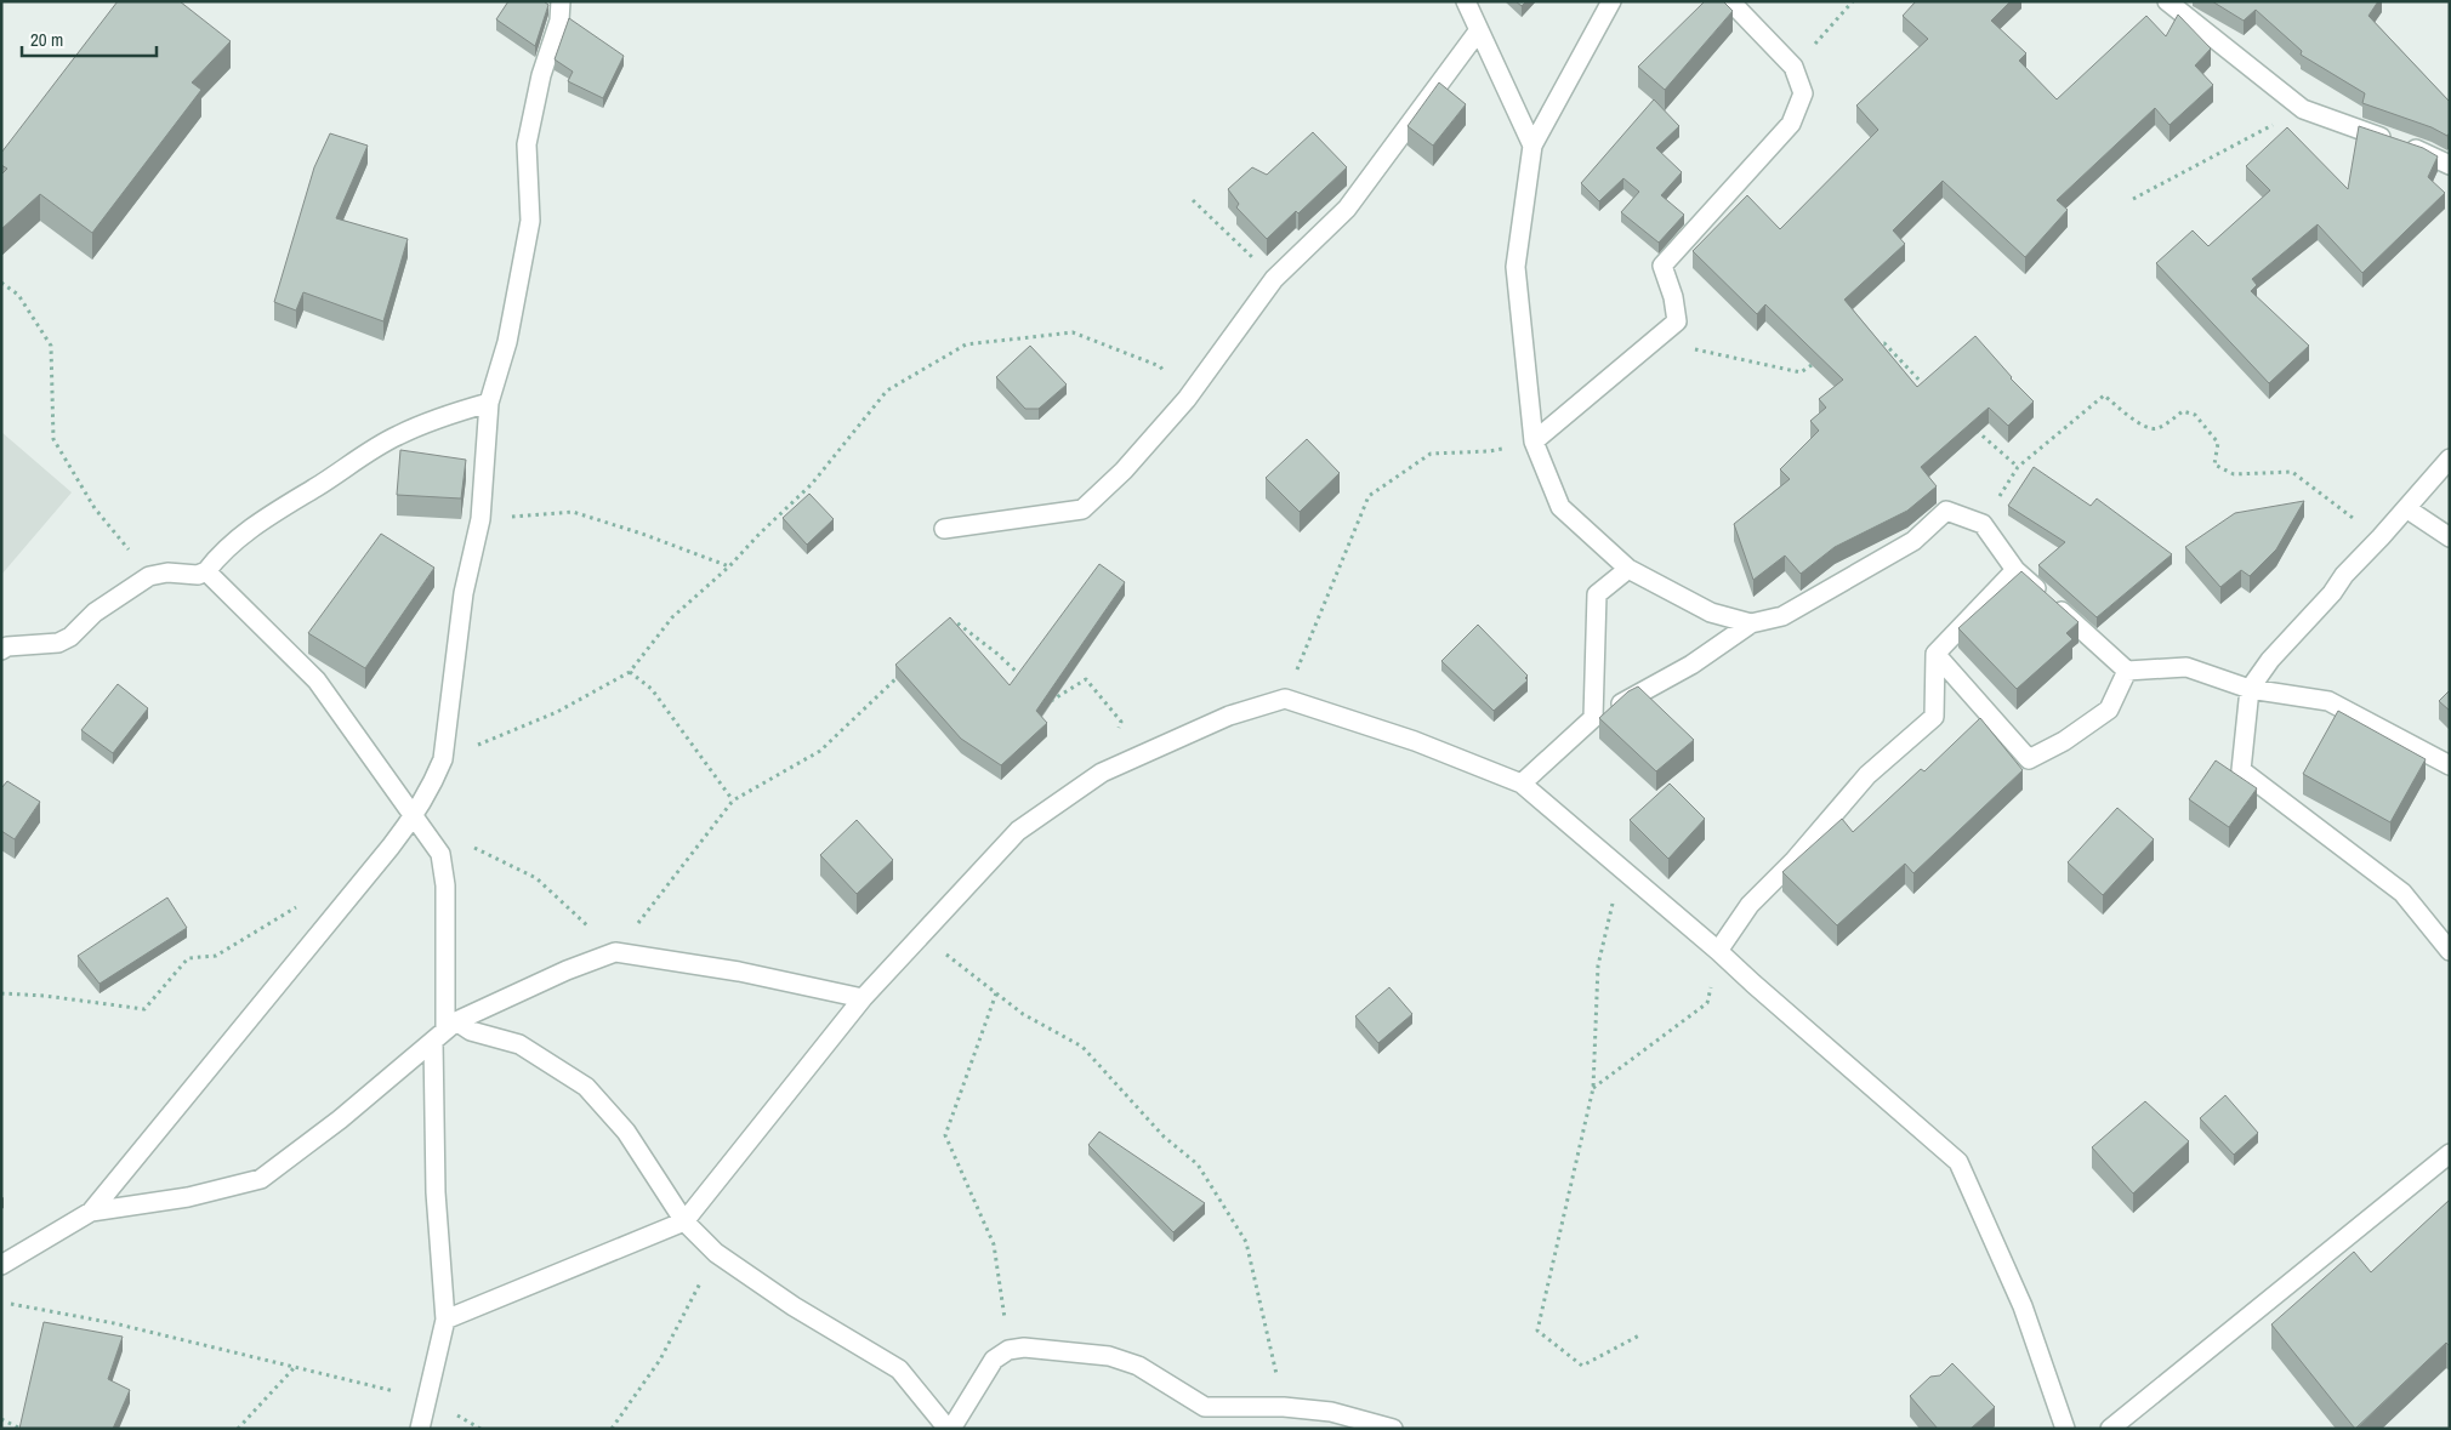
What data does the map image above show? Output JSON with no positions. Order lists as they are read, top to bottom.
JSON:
{
  "scale_bar": "20 m"
}
